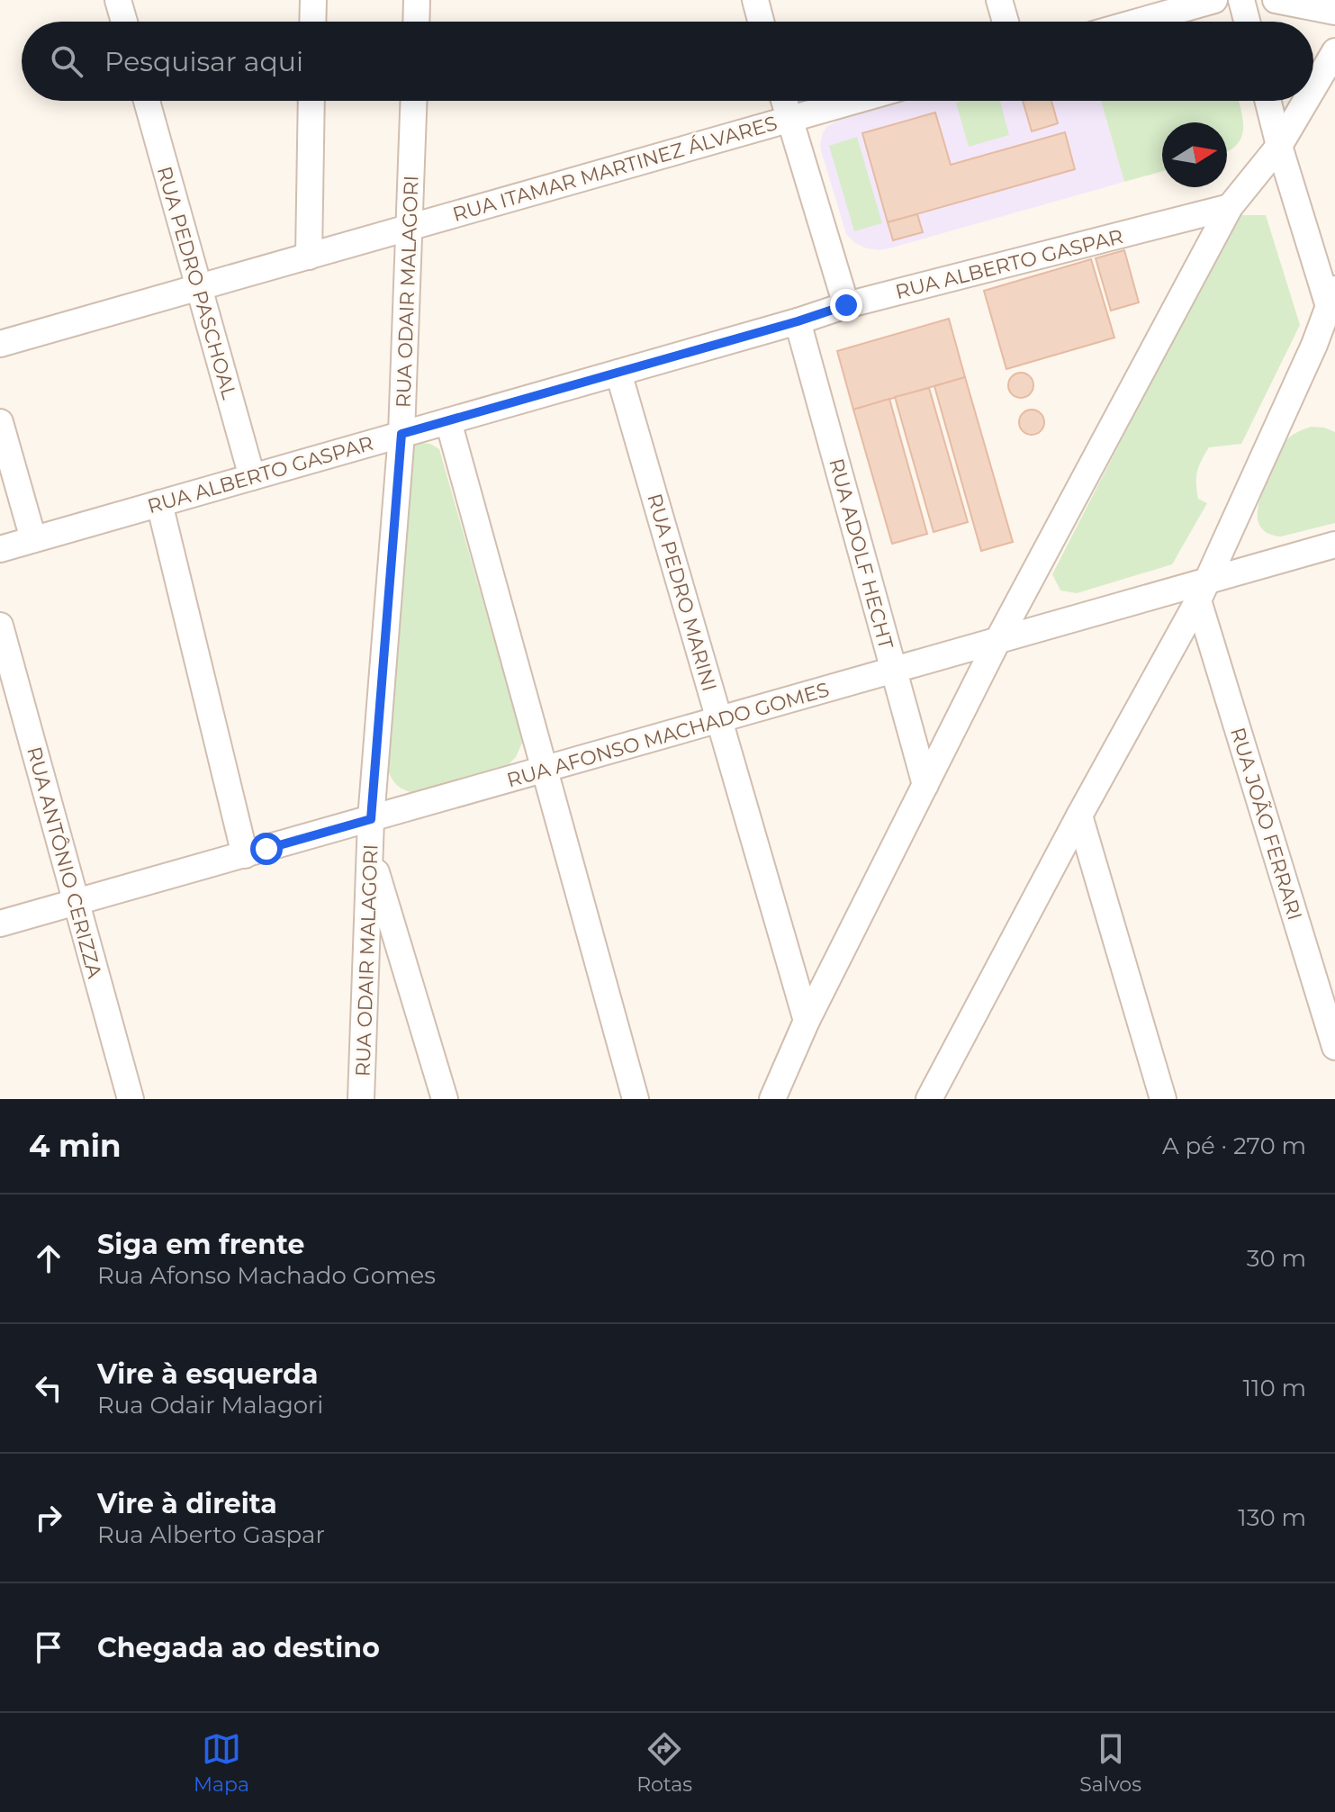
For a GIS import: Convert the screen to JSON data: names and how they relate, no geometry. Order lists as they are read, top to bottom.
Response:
{
  "streets": {
    "street": [
      "RUA ITAMAR MARTINEZ ÁLVARES",
      "RUA ALBERTO GASPAR",
      "RUA PEDRO PASCHOAL",
      "RUA ODAIR MALAGORI",
      "RUA ADOLF HECHT",
      "RUA PEDRO MARINI",
      "RUA AFONSO MACHADO GOMES",
      "RUA JOÃO FERRARI",
      "RUA ANTÔNIO CERIZZA"
    ]
  },
  "crossings": [
    ["RUA ITAMAR MARTINEZ ÁLVARES", "RUA PEDRO PASCHOAL"],
    ["RUA ITAMAR MARTINEZ ÁLVARES", "RUA ODAIR MALAGORI"],
    ["RUA ALBERTO GASPAR", "RUA PEDRO PASCHOAL"],
    ["RUA ALBERTO GASPAR", "RUA ODAIR MALAGORI"],
    ["RUA ALBERTO GASPAR", "RUA ADOLF HECHT"],
    ["RUA ALBERTO GASPAR", "RUA PEDRO MARINI"],
    ["RUA ODAIR MALAGORI", "RUA AFONSO MACHADO GOMES"],
    ["RUA ADOLF HECHT", "RUA AFONSO MACHADO GOMES"],
    ["RUA PEDRO MARINI", "RUA AFONSO MACHADO GOMES"],
    ["RUA AFONSO MACHADO GOMES", "RUA JOÃO FERRARI"],
    ["RUA AFONSO MACHADO GOMES", "RUA ANTÔNIO CERIZZA"]
  ],
  "north": "right",
  "page": {
    "search": "Pesquisar aqui",
    "heading": ["4 min", "A pé · 270 m"],
    "list": [
      ["Siga em frente", "Rua Afonso Machado Gomes", "30 m"],
      ["Vire à esquerda", "Rua Odair Malagori", "110 m"],
      ["Vire à direita", "Rua Alberto Gaspar", "130 m"],
      "Chegada ao destino"
    ],
    "nav": ["Mapa", "Rotas", "Salvos"]
  }
}
